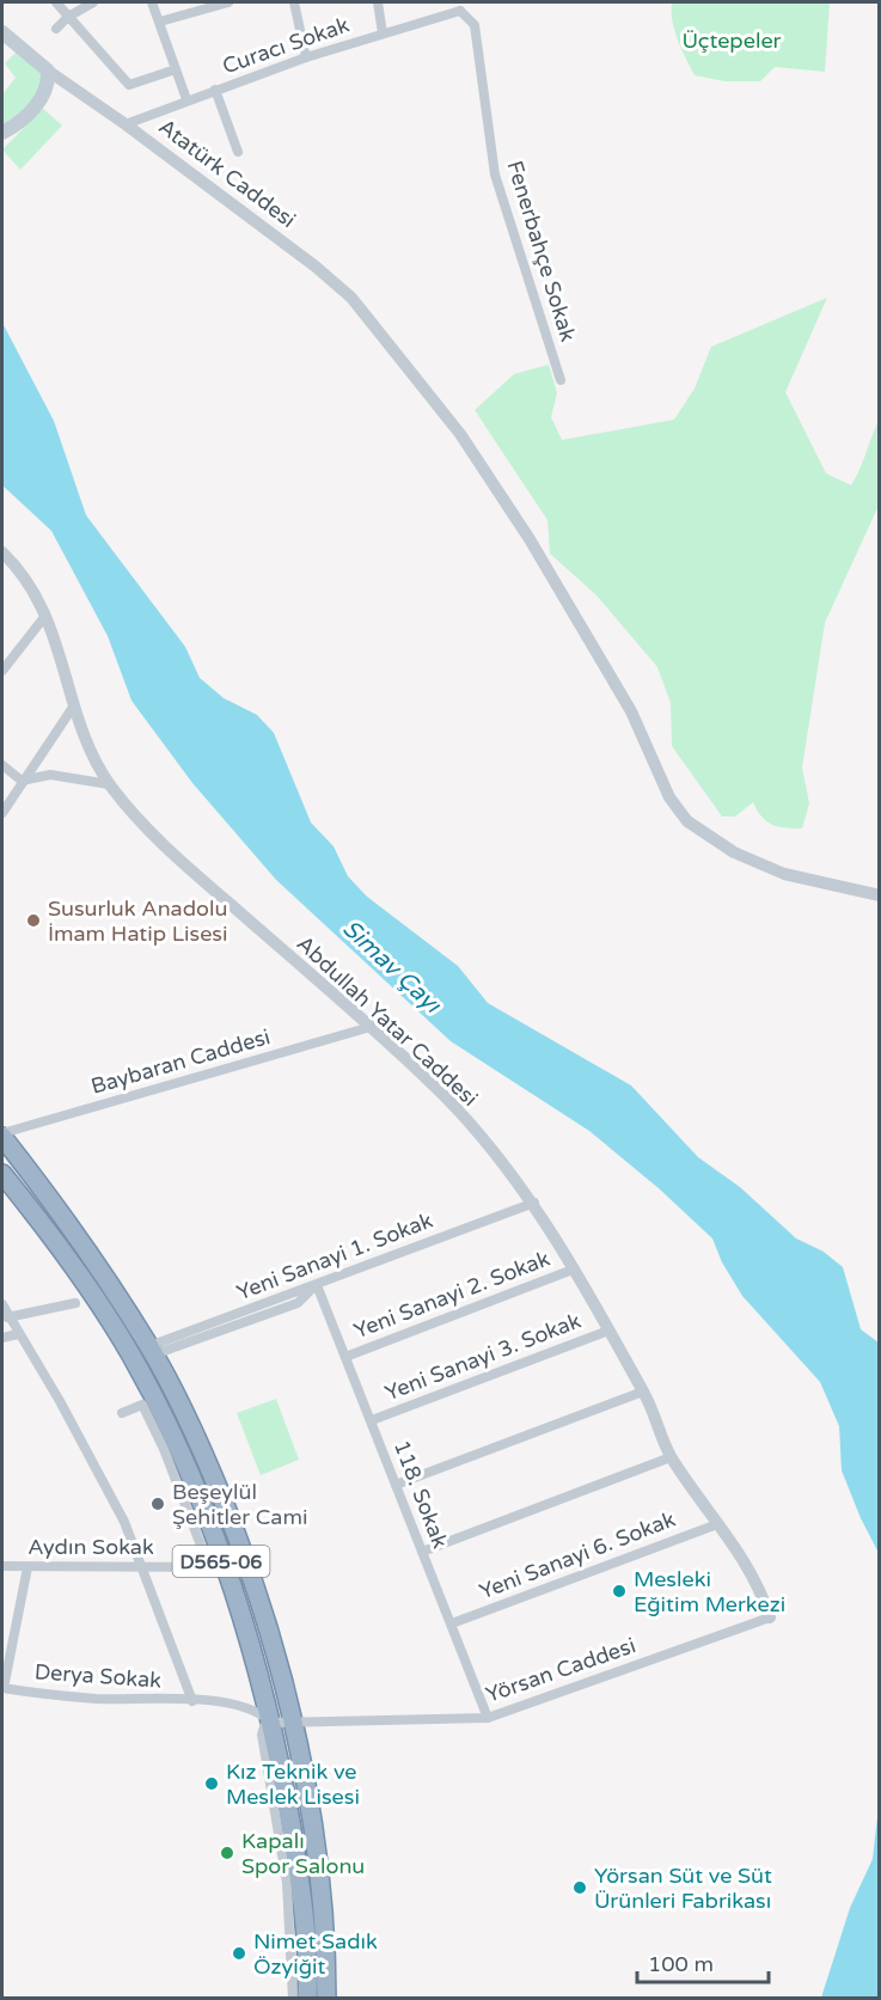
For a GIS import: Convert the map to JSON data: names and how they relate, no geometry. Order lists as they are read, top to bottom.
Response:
{
  "streets": {
    "highway": ["D565-06"],
    "main road": ["Atatürk Caddesi"],
    "street": [
      "Curacı Sokak",
      "Fenerbahçe Sokak",
      "Abdullah Yatar Caddesi",
      "Baybaran Caddesi",
      "Yeni Sanayi 1. Sokak",
      "Yeni Sanayi 2. Sokak",
      "Yeni Sanayi 3. Sokak",
      "118. Sokak",
      "Aydın Sokak",
      "Yeni Sanayi 6. Sokak",
      "Yörsan Caddesi",
      "Derya Sokak"
    ]
  },
  "crossings": [
    ["Curacı Sokak", "Atatürk Caddesi"],
    ["Curacı Sokak", "Fenerbahçe Sokak"],
    ["Abdullah Yatar Caddesi", "Baybaran Caddesi"],
    ["Abdullah Yatar Caddesi", "Yeni Sanayi 1. Sokak"],
    ["Abdullah Yatar Caddesi", "Yeni Sanayi 2. Sokak"],
    ["Abdullah Yatar Caddesi", "Yeni Sanayi 3. Sokak"],
    ["Abdullah Yatar Caddesi", "Yeni Sanayi 6. Sokak"],
    ["Abdullah Yatar Caddesi", "Yörsan Caddesi"],
    ["Baybaran Caddesi", "D565-06"],
    ["Yeni Sanayi 1. Sokak", "118. Sokak"],
    ["Yeni Sanayi 1. Sokak", "D565-06"],
    ["Yeni Sanayi 2. Sokak", "118. Sokak"],
    ["Yeni Sanayi 3. Sokak", "118. Sokak"],
    ["118. Sokak", "Yeni Sanayi 6. Sokak"],
    ["118. Sokak", "Yörsan Caddesi"],
    ["Aydın Sokak", "D565-06"],
    ["D565-06", "Yörsan Caddesi"],
    ["D565-06", "Derya Sokak"],
    ["Yörsan Caddesi", "Derya Sokak"]
  ],
  "water": ["Simav Çayı"],
  "parks": ["Üçtepeler"],
  "places": [
    "Susurluk Anadolu İmam Hatip Lisesi",
    "Beşeylül Şehitler Cami",
    "Mesleki Eğitim Merkezi",
    "Kız Teknik ve Meslek Lisesi",
    "Kapalı Spor Salonu",
    "Yörsan Süt ve Süt Ürünleri Fabrikası",
    "Nimet Sadık Özyiğit"
  ],
  "scale_bar": "100 m"
}
